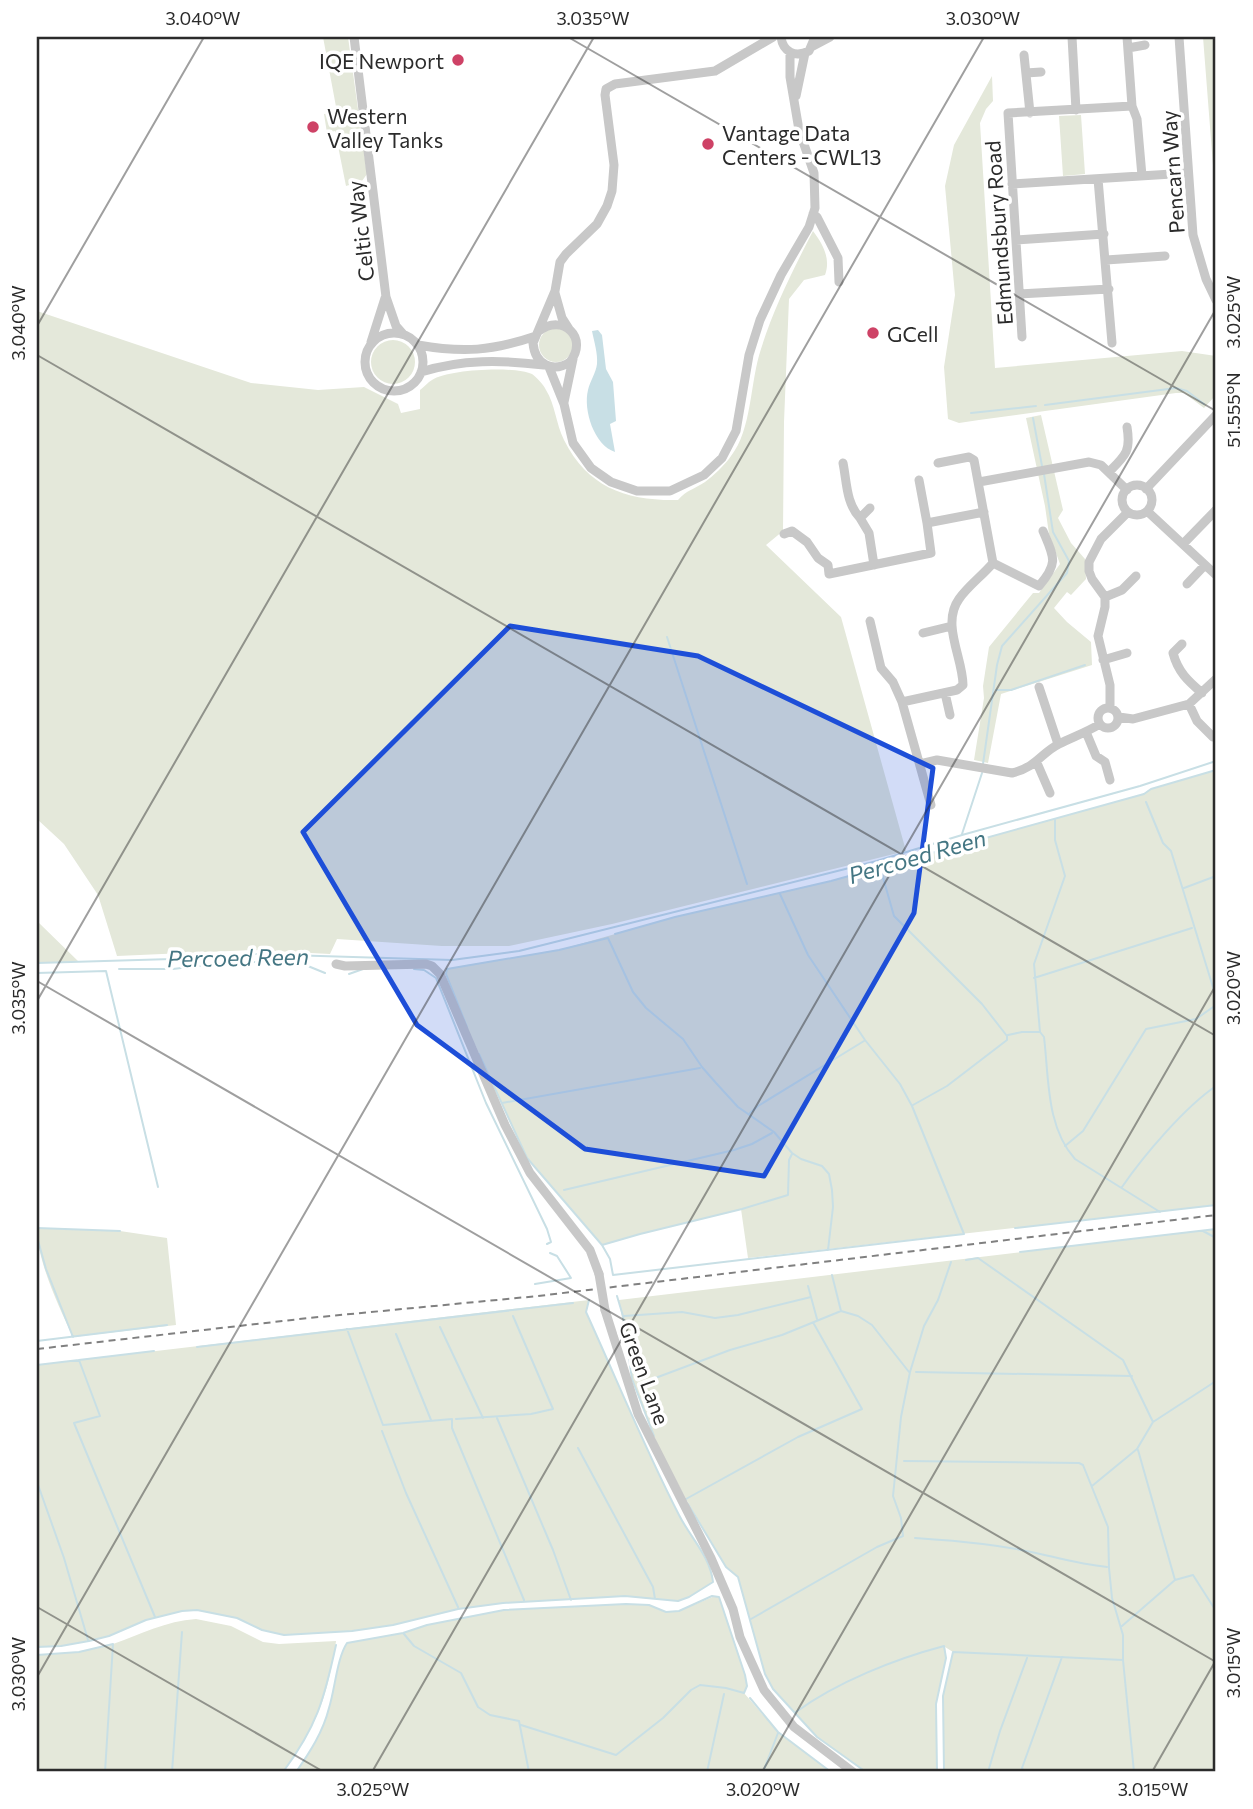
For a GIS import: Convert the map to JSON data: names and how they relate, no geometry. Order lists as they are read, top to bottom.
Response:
{
  "streets": {
    "street": [
      "Pencarn Way",
      "Celtic Way",
      "Edmundsbury Road",
      "Green Lane"
    ]
  },
  "water": ["Percoed Reen"],
  "places": [
    "IQE Newport",
    "Western Valley Tanks",
    "Vantage Data Centers - CWL13",
    "GCell"
  ],
  "coordinates": [
    "3.040°W",
    "3.035°W",
    "3.030°W",
    "3.025°W",
    "51.555°N",
    "3.020°W",
    "3.015°W"
  ]
}
